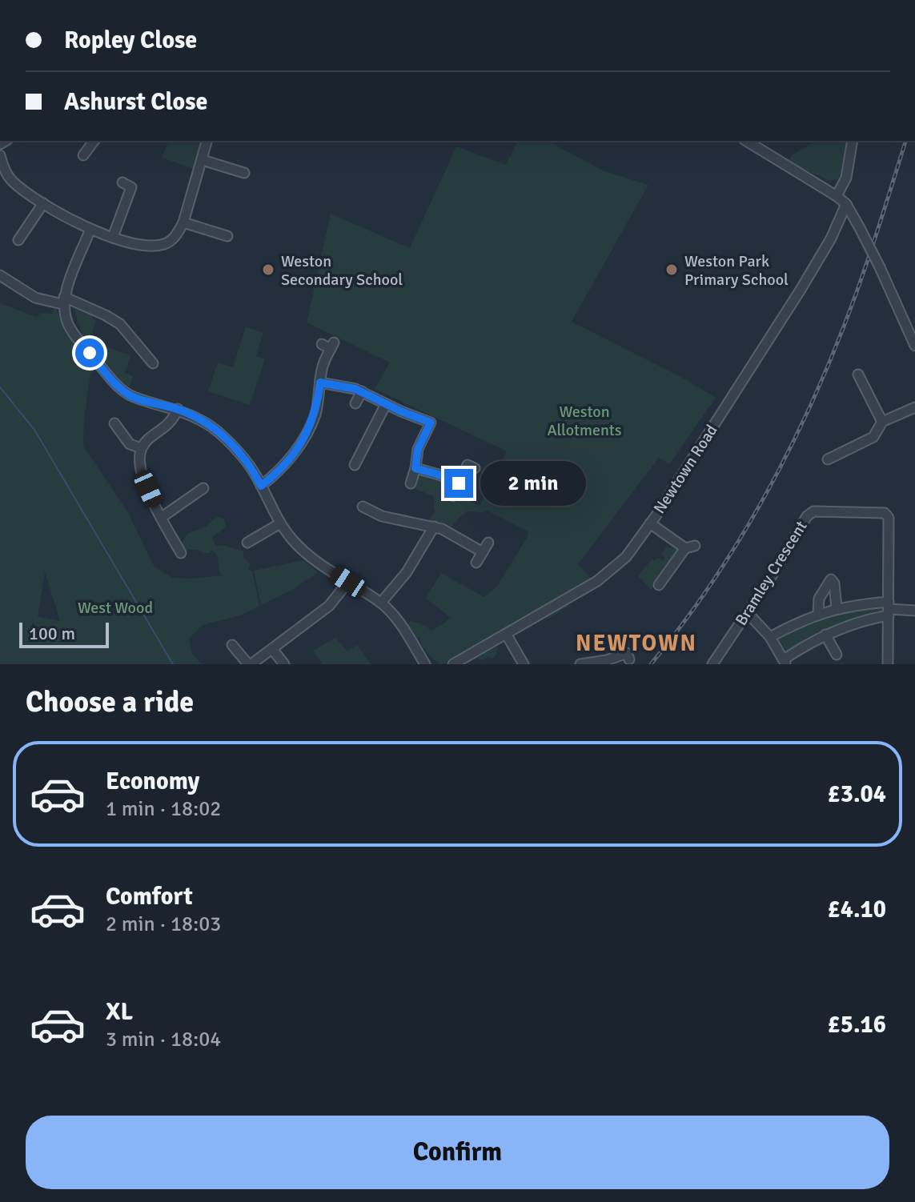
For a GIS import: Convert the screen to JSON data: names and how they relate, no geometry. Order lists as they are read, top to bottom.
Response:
{
  "streets": {
    "street": ["Newtown Road", "Bramley Crescent"]
  },
  "districts": ["NEWTOWN"],
  "parks": ["Weston Allotments", "West Wood"],
  "places": ["Weston Secondary School", "Weston Park Primary School"],
  "scale_bar": "100 m",
  "page": {
    "banner": ["Ropley Close", "Ashurst Close"],
    "bubble": "2 min",
    "scale": "100 m",
    "heading": "Choose a ride",
    "list": [
      {
        "name": "Economy",
        "note": "1 min · 18:02",
        "value": "£3.04"
      },
      {
        "name": "Comfort",
        "note": "2 min · 18:03",
        "value": "£4.10"
      },
      {
        "name": "XL",
        "note": "3 min · 18:04",
        "value": "£5.16"
      }
    ],
    "buttons": "Confirm"
  }
}
